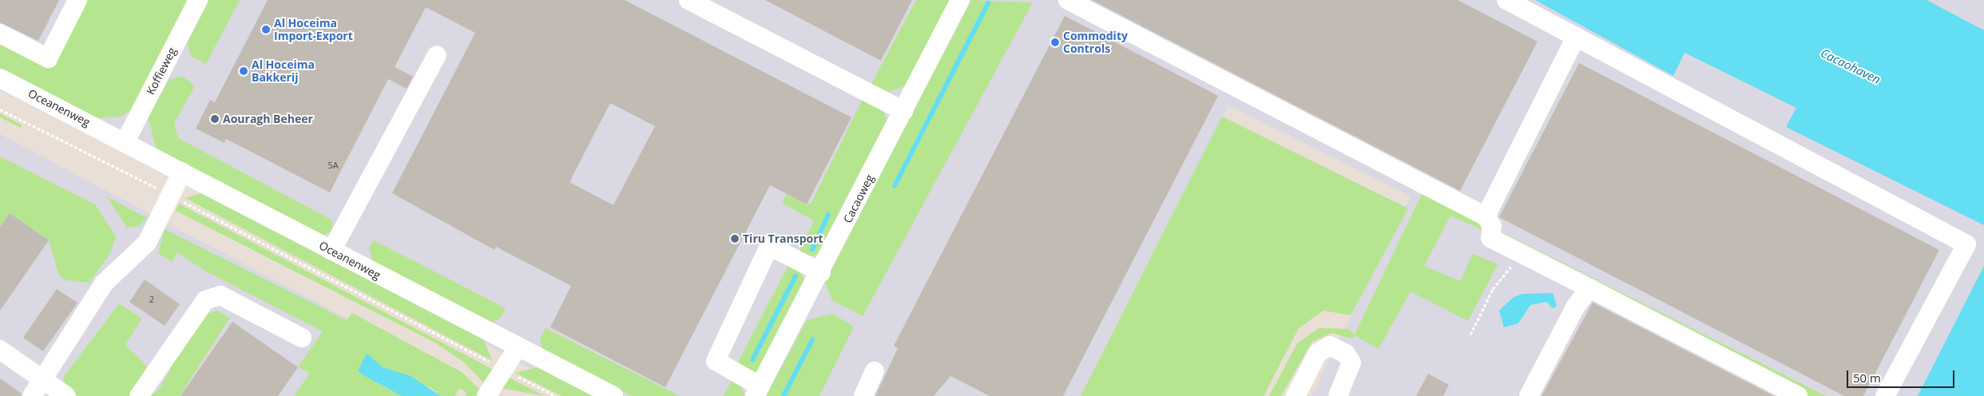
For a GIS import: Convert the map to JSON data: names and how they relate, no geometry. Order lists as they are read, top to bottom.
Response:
{
  "streets": {
    "street": ["Koffieweg", "Oceanenweg", "Cacaoweg"]
  },
  "crossings": [
    ["Koffieweg", "Oceanenweg"]
  ],
  "water": ["Cacaohaven"],
  "places": [
    "Al Hoceima Import-Export",
    "Commodity Controls",
    "Al Hoceima Bakkerij",
    "Aouragh Beheer",
    "Tiru Transport"
  ],
  "house_numbers": ["5A", "2"],
  "scale_bar": "50 m"
}
